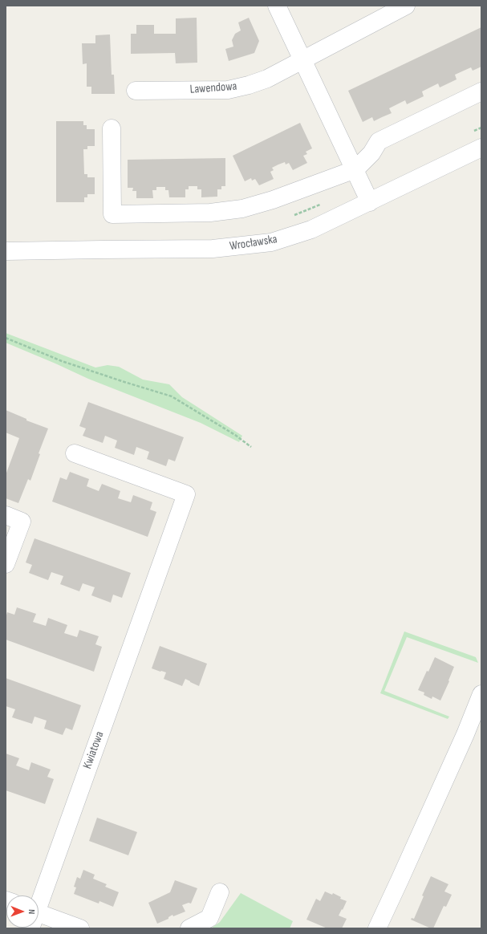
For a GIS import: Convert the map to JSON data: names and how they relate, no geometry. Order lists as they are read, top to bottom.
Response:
{
  "streets": {
    "street": ["Lawendowa", "Wrocławska", "Kwiatowa"]
  },
  "north": "right"
}
